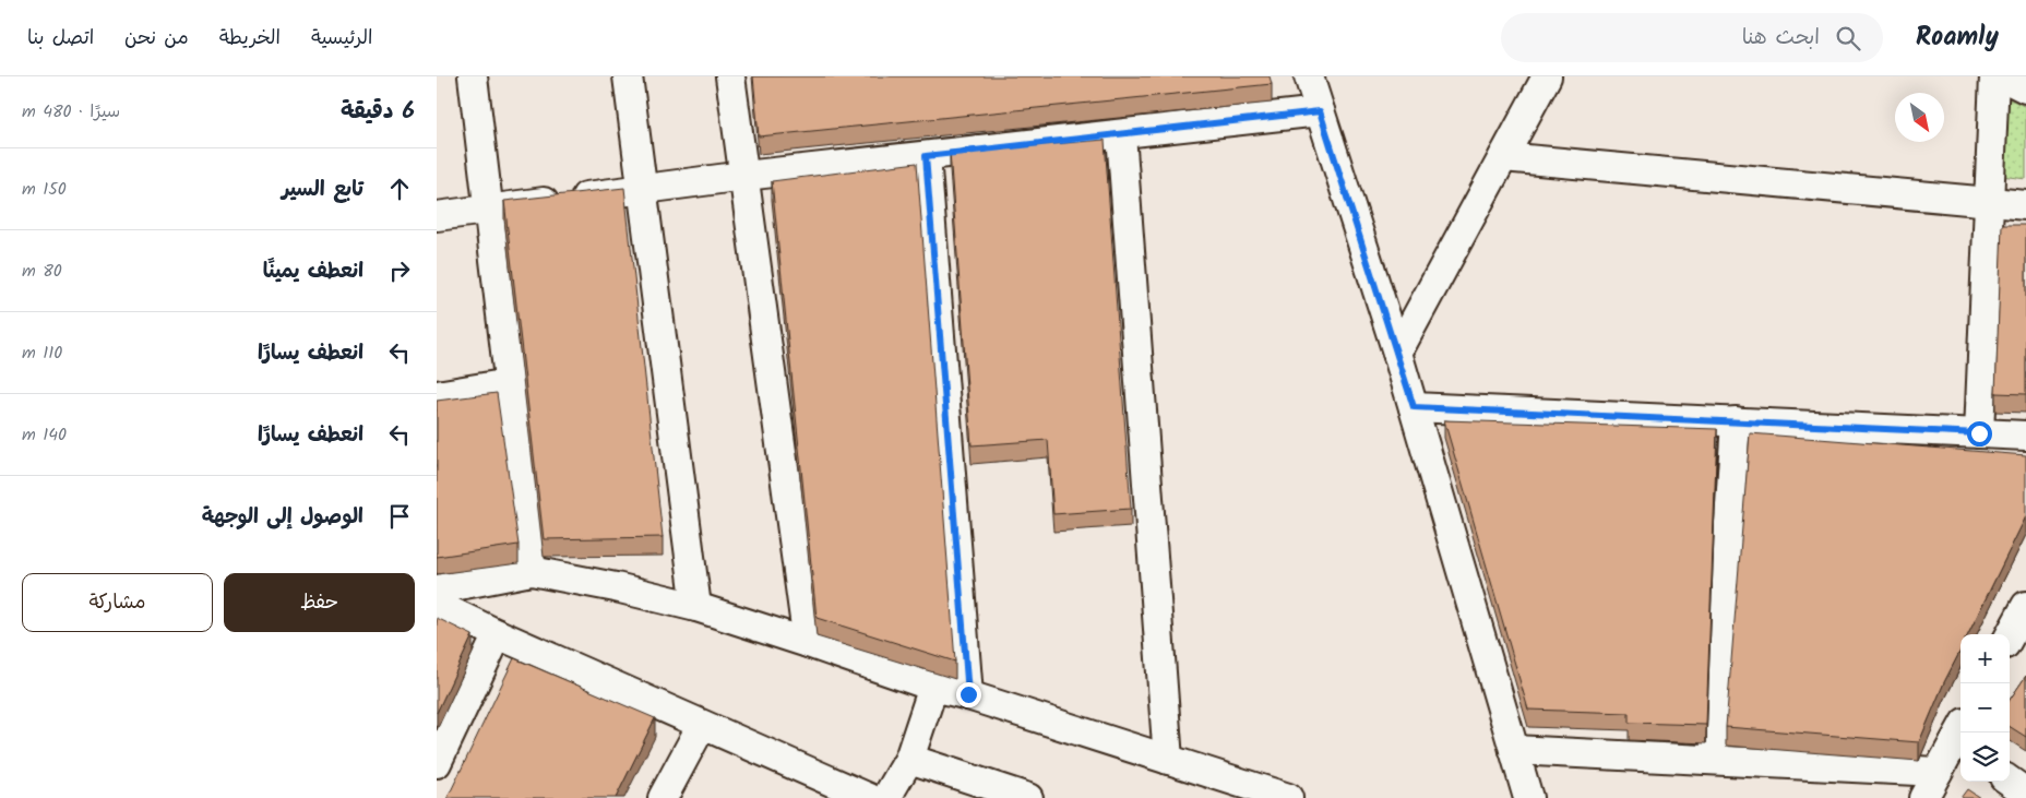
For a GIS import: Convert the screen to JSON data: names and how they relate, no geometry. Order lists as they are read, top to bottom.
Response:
{
  "north": "bottom right",
  "page": {
    "header": "Roamly",
    "search": "ابحث هنا",
    "nav": [
      "الرئيسية",
      "الخريطة",
      "من نحن",
      "اتصل بنا"
    ],
    "heading": ["6 دقيقة", "سيرًا · 480 m"],
    "list": [
      ["تابع السير", "150 m"],
      ["انعطف يمينًا", "80 m"],
      ["انعطف يسارًا", "110 m"],
      ["انعطف يسارًا", "140 m"],
      "الوصول إلى الوجهة"
    ],
    "buttons": ["حفظ", "مشاركة"],
    "map_buttons": ["+", "−"]
  }
}
